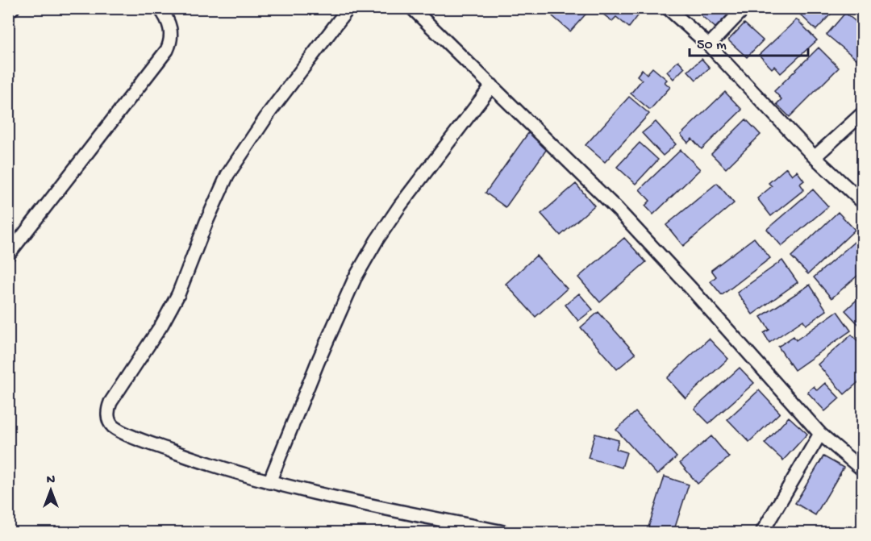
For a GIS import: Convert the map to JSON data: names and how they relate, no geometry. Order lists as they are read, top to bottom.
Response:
{
  "scale_bar": "50 m",
  "north": "top"
}
